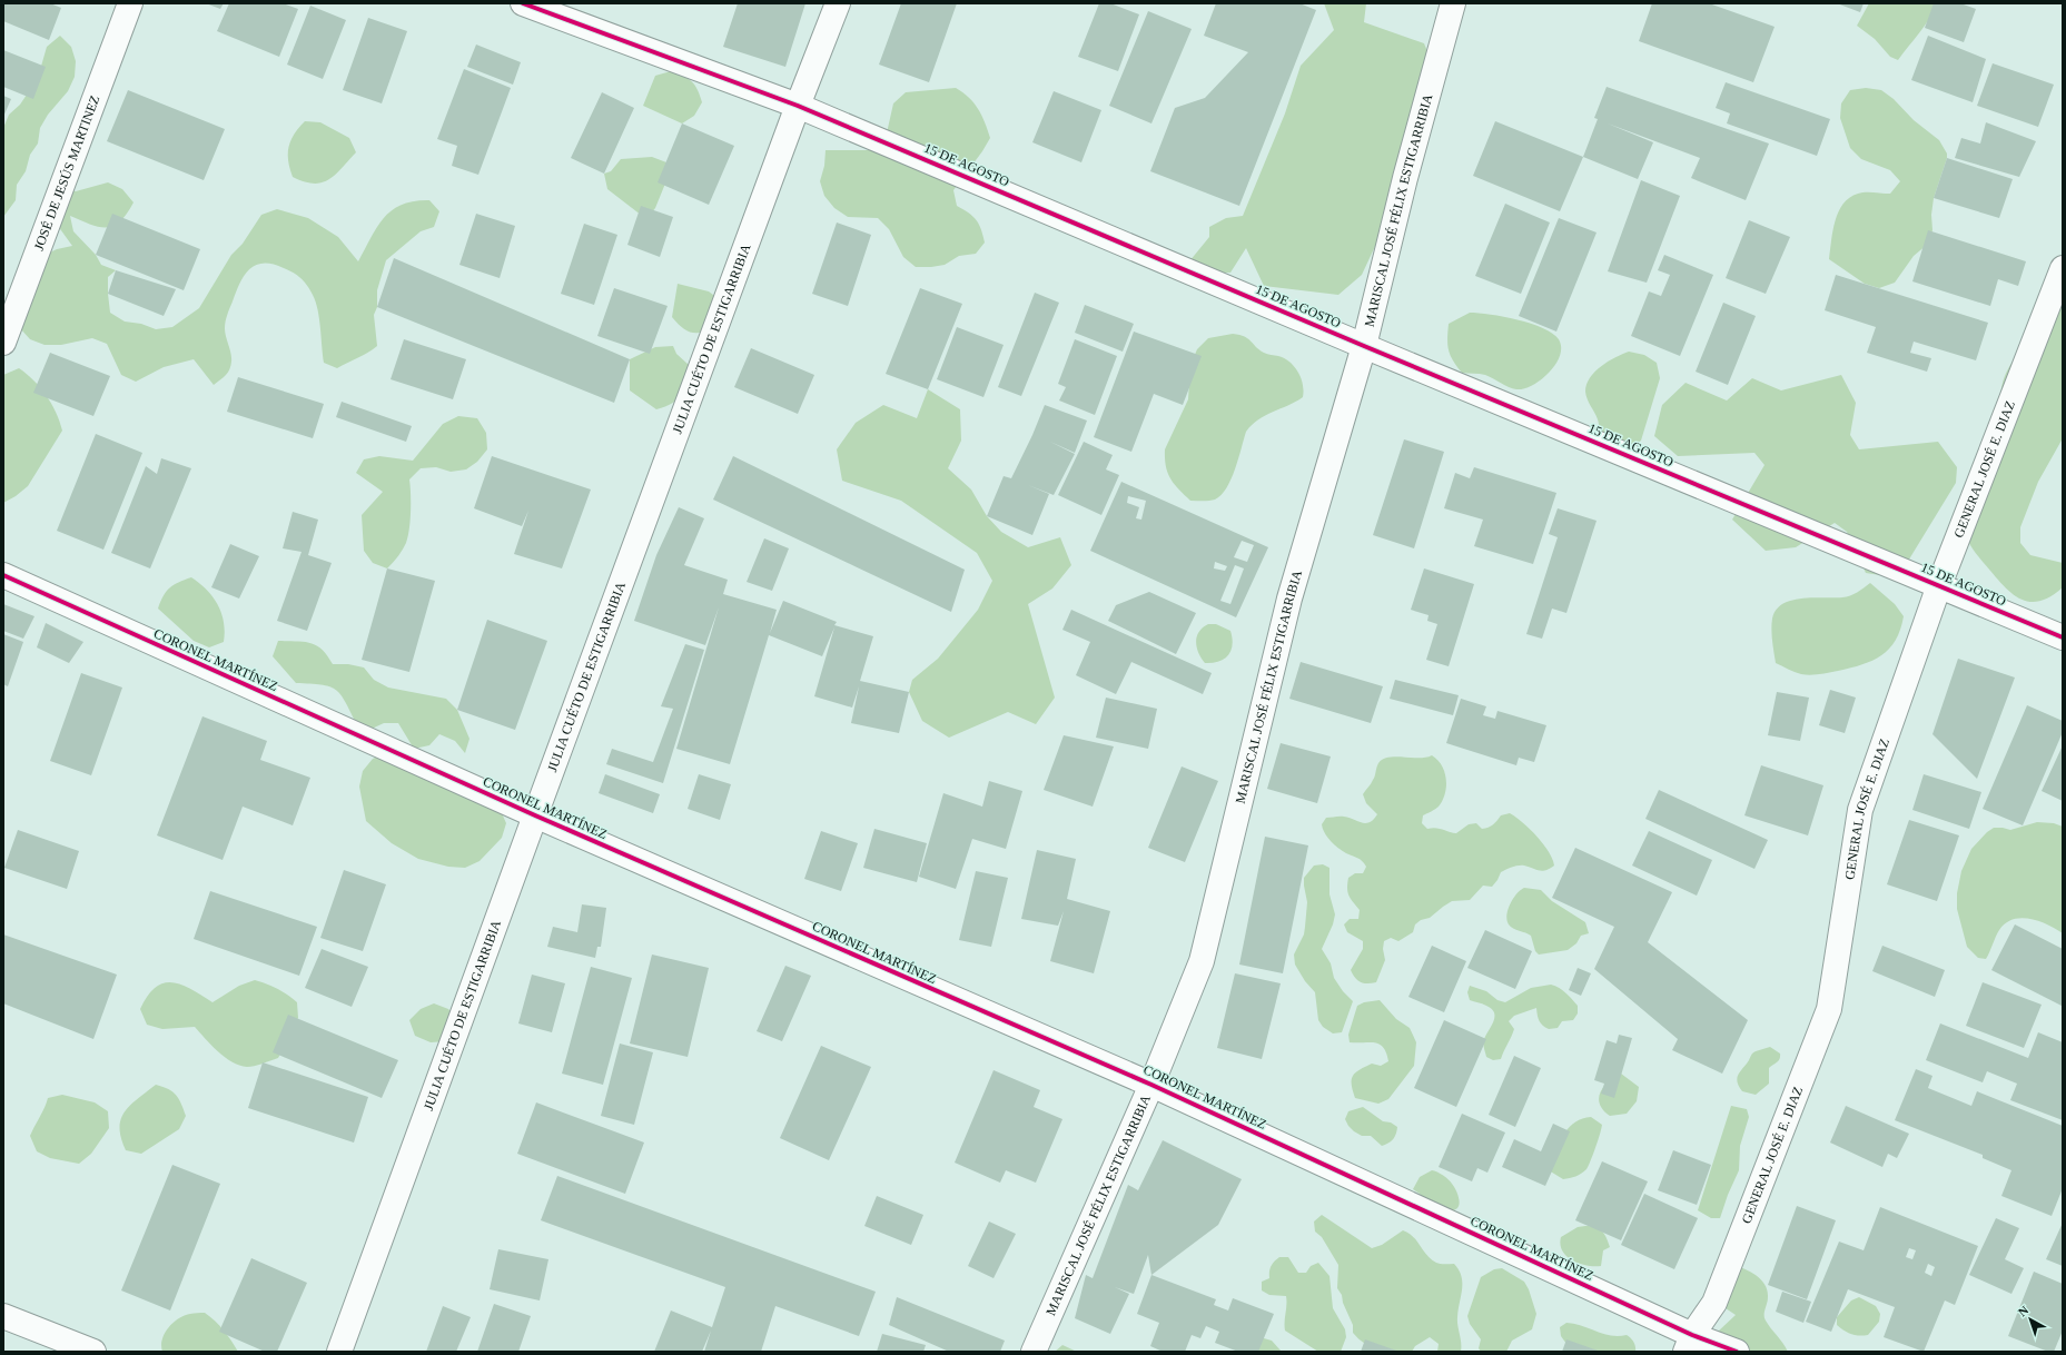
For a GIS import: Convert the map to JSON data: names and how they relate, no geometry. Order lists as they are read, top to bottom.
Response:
{
  "streets": {
    "street": [
      "15 DE AGOSTO",
      "JOSÉ DE JESÚS MARTINEZ",
      "MARISCAL JOSÉ FÉLIX ESTIGARRIBIA",
      "JULIA CUÉTO DE ESTIGARRIBIA",
      "GENERAL JOSÉ E. DIAZ",
      "CORONEL MARTÍNEZ"
    ]
  },
  "crossings": [
    ["15 DE AGOSTO", "MARISCAL JOSÉ FÉLIX ESTIGARRIBIA"],
    ["15 DE AGOSTO", "JULIA CUÉTO DE ESTIGARRIBIA"],
    ["15 DE AGOSTO", "GENERAL JOSÉ E. DIAZ"],
    ["MARISCAL JOSÉ FÉLIX ESTIGARRIBIA", "CORONEL MARTÍNEZ"],
    ["JULIA CUÉTO DE ESTIGARRIBIA", "CORONEL MARTÍNEZ"],
    ["GENERAL JOSÉ E. DIAZ", "CORONEL MARTÍNEZ"]
  ],
  "north": "top left"
}
